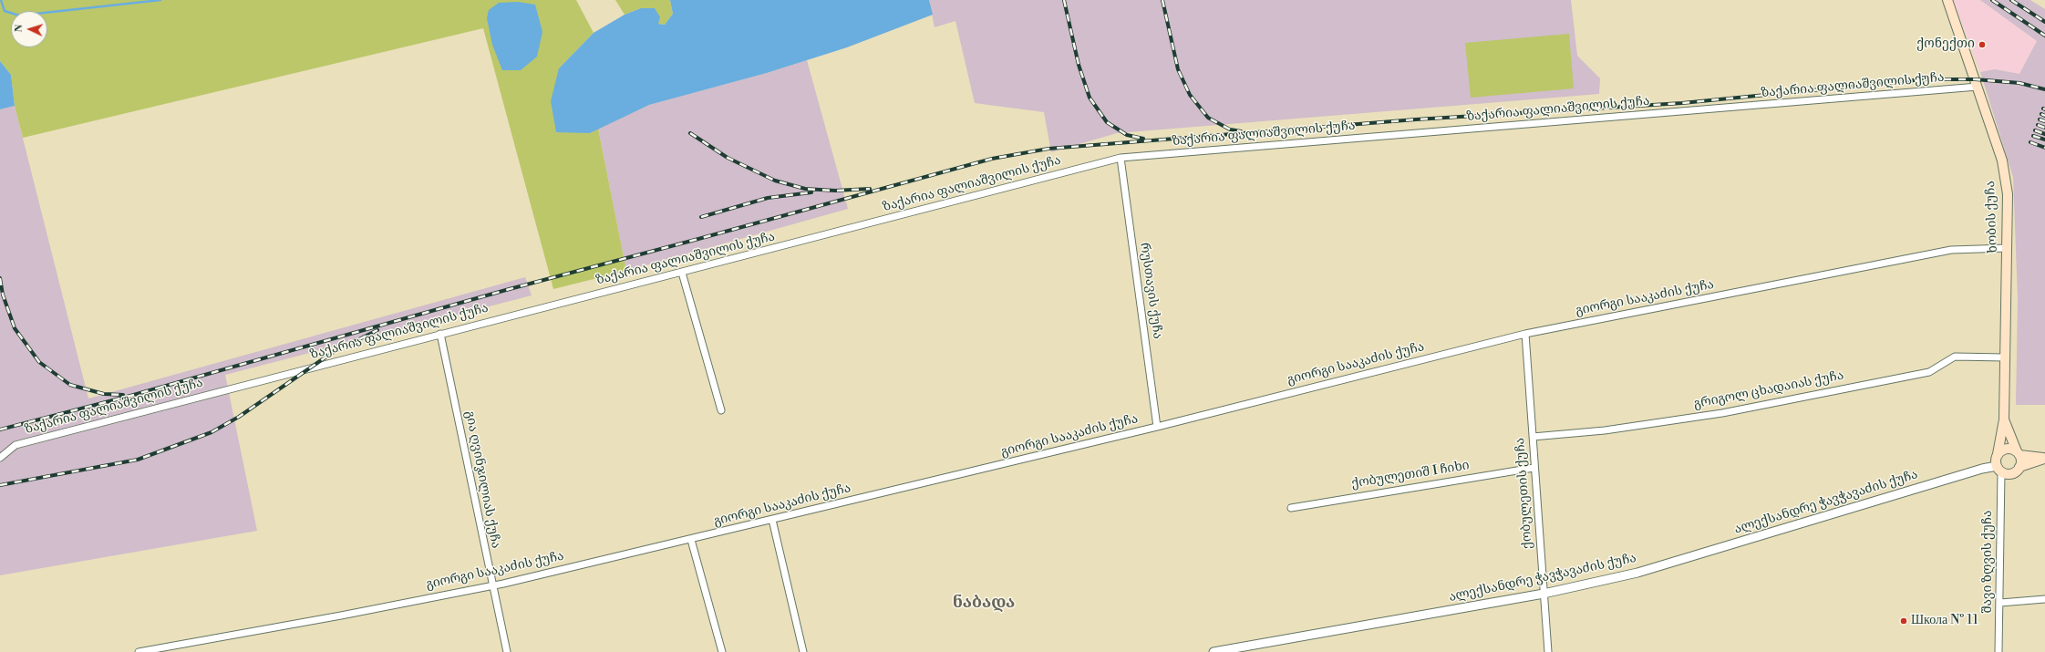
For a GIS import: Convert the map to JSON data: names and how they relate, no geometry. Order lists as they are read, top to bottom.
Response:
{
  "streets": {
    "main road": ["ხობის ქუჩა"],
    "street": [
      "ზაქარია ფალიაშვილის ქუჩა",
      "რუსთავის ქუჩა",
      "გიორგი სააკაძის ქუჩა",
      "გრიგოლ ცხადაიას ქუჩა",
      "ქობულეთიშ I ჩიხი",
      "გია ღვინჯილიას ქუჩა",
      "ქობულეთის ქუჩა",
      "ალექსანდრე ჭავჭავაძის ქუჩა",
      "შავი ზღვის ქუჩა"
    ]
  },
  "crossings": [
    ["ზაქარია ფალიაშვილის ქუჩა", "ხობის ქუჩა"],
    ["ზაქარია ფალიაშვილის ქუჩა", "რუსთავის ქუჩა"],
    ["ზაქარია ფალიაშვილის ქუჩა", "გია ღვინჯილიას ქუჩა"],
    ["ხობის ქუჩა", "გიორგი სააკაძის ქუჩა"],
    ["ხობის ქუჩა", "გრიგოლ ცხადაიას ქუჩა"],
    ["ხობის ქუჩა", "ალექსანდრე ჭავჭავაძის ქუჩა"],
    ["ხობის ქუჩა", "შავი ზღვის ქუჩა"],
    ["რუსთავის ქუჩა", "გიორგი სააკაძის ქუჩა"],
    ["გიორგი სააკაძის ქუჩა", "გია ღვინჯილიას ქუჩა"],
    ["გიორგი სააკაძის ქუჩა", "ქობულეთის ქუჩა"],
    ["გრიგოლ ცხადაიას ქუჩა", "ქობულეთის ქუჩა"],
    ["ქობულეთიშ I ჩიხი", "ქობულეთის ქუჩა"],
    ["ქობულეთის ქუჩა", "ალექსანდრე ჭავჭავაძის ქუჩა"],
    ["ალექსანდრე ჭავჭავაძის ქუჩა", "შავი ზღვის ქუჩა"]
  ],
  "districts": ["ნაბადა"],
  "places": ["ქონექთი", "Школа № 11"],
  "north": "left"
}
